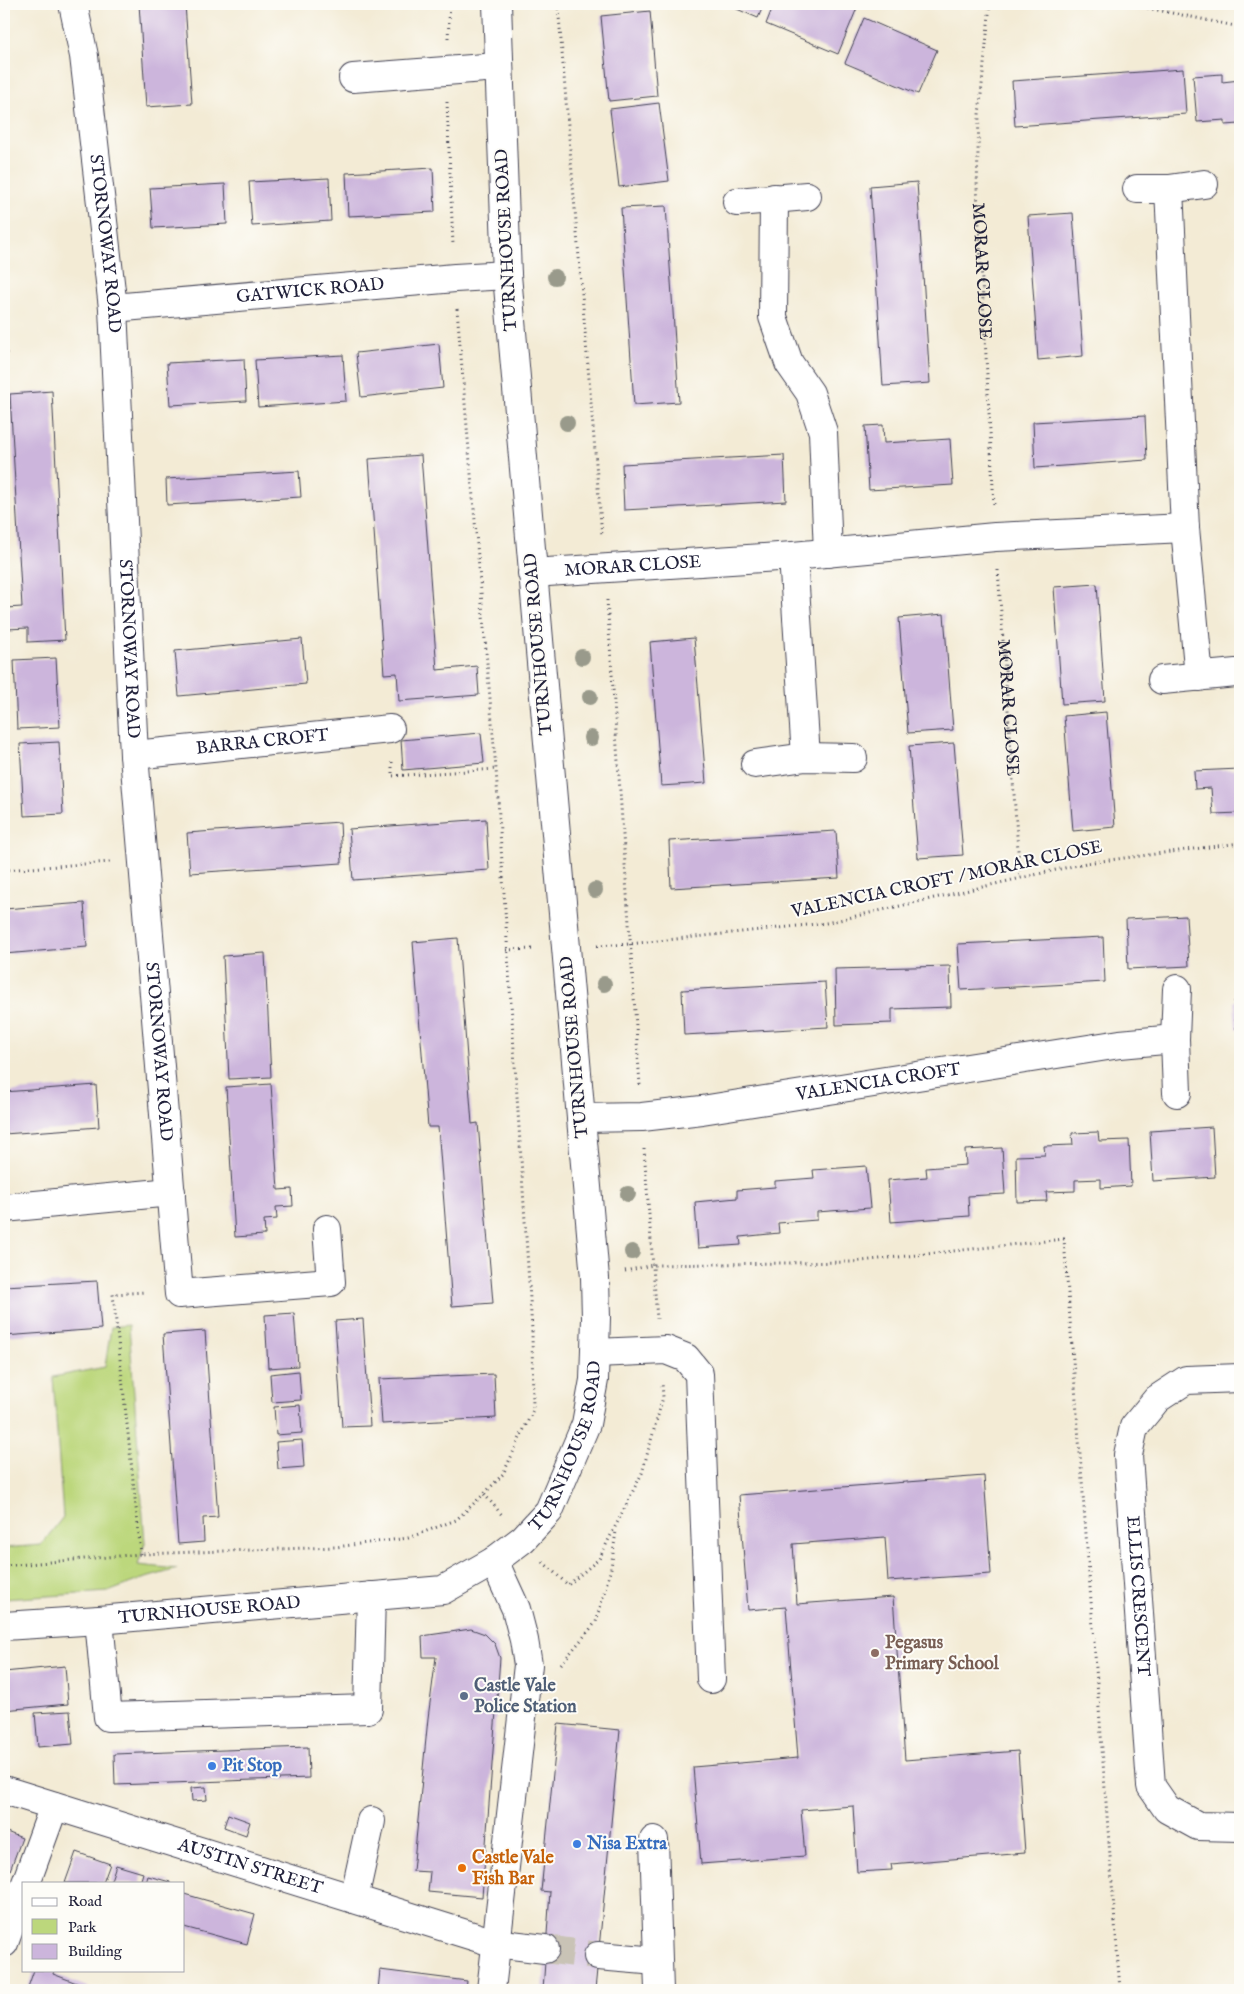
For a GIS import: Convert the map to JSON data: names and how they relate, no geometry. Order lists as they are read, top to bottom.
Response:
{
  "streets": {
    "street": [
      "TURNHOUSE ROAD",
      "STORNOWAY ROAD",
      "MORAR CLOSE",
      "GATWICK ROAD",
      "BARRA CROFT",
      "VALENCIA CROFT",
      "ELLIS CRESCENT",
      "AUSTIN STREET"
    ],
    "path": ["VALENCIA CROFT / MORAR CLOSE"]
  },
  "crossings": [
    ["TURNHOUSE ROAD", "MORAR CLOSE"],
    ["TURNHOUSE ROAD", "GATWICK ROAD"],
    ["TURNHOUSE ROAD", "VALENCIA CROFT"],
    ["STORNOWAY ROAD", "GATWICK ROAD"],
    ["STORNOWAY ROAD", "BARRA CROFT"],
    ["MORAR CLOSE", "VALENCIA CROFT / MORAR CLOSE"]
  ],
  "places": [
    "Pegasus Primary School",
    "Castle Vale Police Station",
    "Pit Stop",
    "Nisa Extra",
    "Castle Vale Fish Bar"
  ],
  "legend": ["Road", "Park", "Building"]
}
